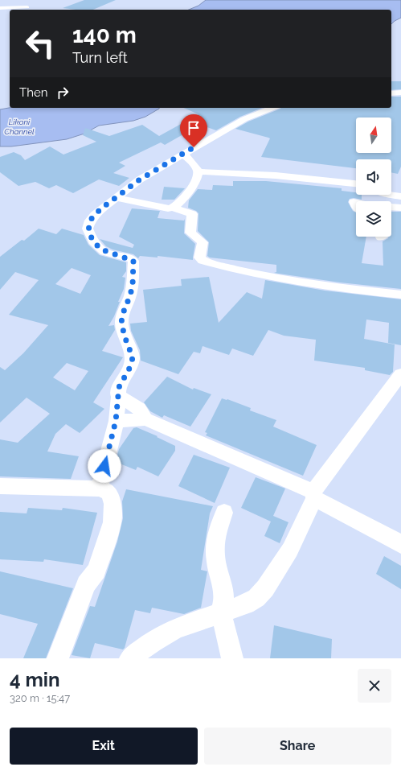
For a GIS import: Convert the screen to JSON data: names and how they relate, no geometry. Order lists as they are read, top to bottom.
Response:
{
  "water": ["Likoni Channel"],
  "north": "top",
  "page": {
    "turn": ["140 m", "Turn left"],
    "then": "Then",
    "heading": ["4 min", "320 m · 15:47"],
    "buttons": ["Exit", "Share"]
  }
}
